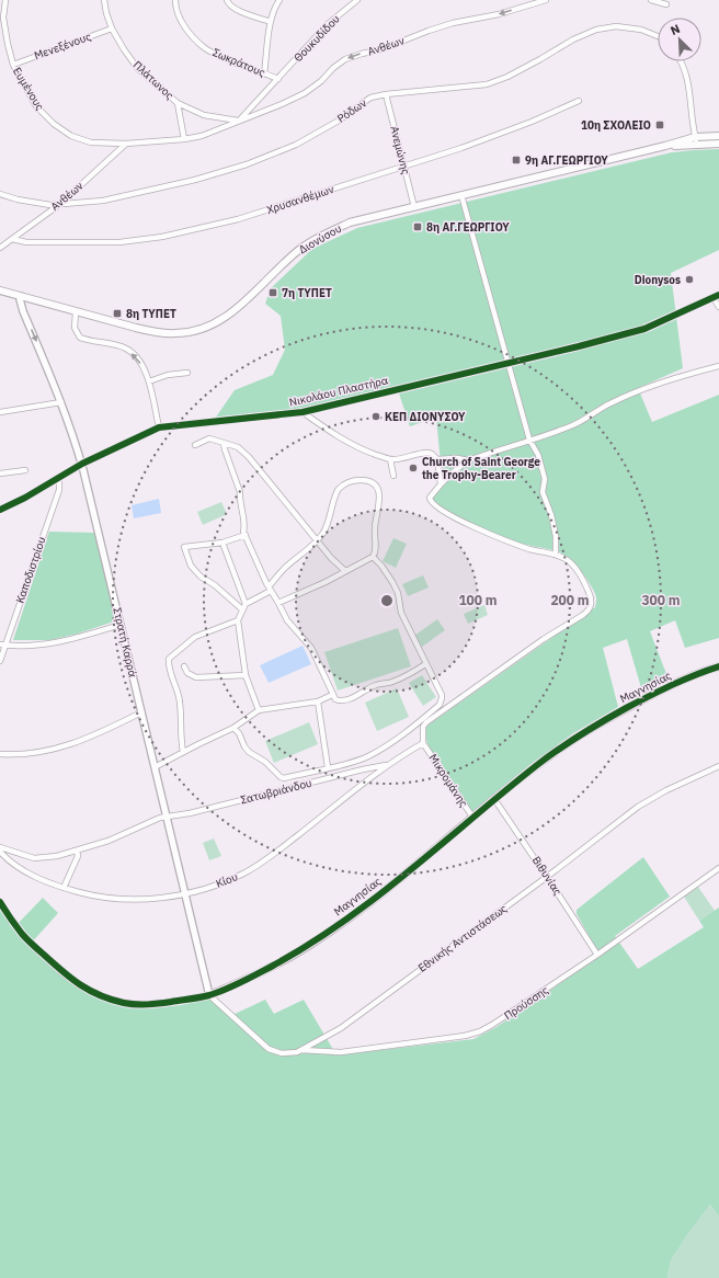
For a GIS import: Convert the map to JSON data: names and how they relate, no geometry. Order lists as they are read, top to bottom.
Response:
{
  "streets": {
    "main road": ["Διονύσου"],
    "street": [
      "Θουκυδίδου",
      "Μενεξένους",
      "Ανθέων",
      "Σωκράτους",
      "Πλάτωνος",
      "Ευμένους",
      "Ρόδων",
      "Ανεμώνης",
      "Χρυσανθέμων",
      "Νικολάου Πλαστήρα",
      "Καποδιστρίου",
      "Στρατή Καρρά",
      "Μαγνησίας",
      "Μικρομάνης",
      "Σατωβριάνδου",
      "Βιθυνίας",
      "Κίου",
      "Εθνικής Αντιστάσεως",
      "Προύσσης"
    ]
  },
  "crossings": [
    ["Θουκυδίδου", "Ανθέων"],
    ["Θουκυδίδου", "Σωκράτους"],
    ["Μενεξένους", "Πλάτωνος"],
    ["Μενεξένους", "Ευμένους"],
    ["Ανθέων", "Σωκράτους"],
    ["Ανθέων", "Πλάτωνος"],
    ["Ανθέων", "Ευμένους"],
    ["Ανθέων", "Ρόδων"],
    ["Ανθέων", "Χρυσανθέμων"],
    ["Ρόδων", "Ανεμώνης"],
    ["Ανεμώνης", "Χρυσανθέμων"],
    ["Ανεμώνης", "Διονύσου"],
    ["Διονύσου", "Στρατή Καρρά"],
    ["Νικολάου Πλαστήρα", "Καποδιστρίου"],
    ["Νικολάου Πλαστήρα", "Στρατή Καρρά"],
    ["Στρατή Καρρά", "Μαγνησίας"],
    ["Στρατή Καρρά", "Σατωβριάνδου"],
    ["Στρατή Καρρά", "Κίου"],
    ["Στρατή Καρρά", "Εθνικής Αντιστάσεως"],
    ["Μαγνησίας", "Μικρομάνης"],
    ["Μαγνησίας", "Βιθυνίας"],
    ["Μαγνησίας", "Εθνικής Αντιστάσεως"],
    ["Μικρομάνης", "Κίου"],
    ["Σατωβριάνδου", "Κίου"],
    ["Βιθυνίας", "Εθνικής Αντιστάσεως"],
    ["Βιθυνίας", "Προύσσης"],
    ["Εθνικής Αντιστάσεως", "Προύσσης"]
  ],
  "one_way": ["Ανθέων"],
  "places": {
    "transit": [
      "10η ΣΧΟΛΕΙΟ",
      "9η ΑΓ.ΓΕΩΡΓΙΟΥ",
      "8η ΑΓ.ΓΕΩΡΓΙΟΥ",
      "7η ΤΥΠΕΤ",
      "8η ΤΥΠΕΤ"
    ],
    "other": ["Dionysos", "ΚΕΠ ΔΙΟΝΥΣΟΥ", "Church of Saint George the Trophy-Bearer"]
  },
  "north": "top left",
  "rings": ["100 m", "200 m", "300 m"]
}
